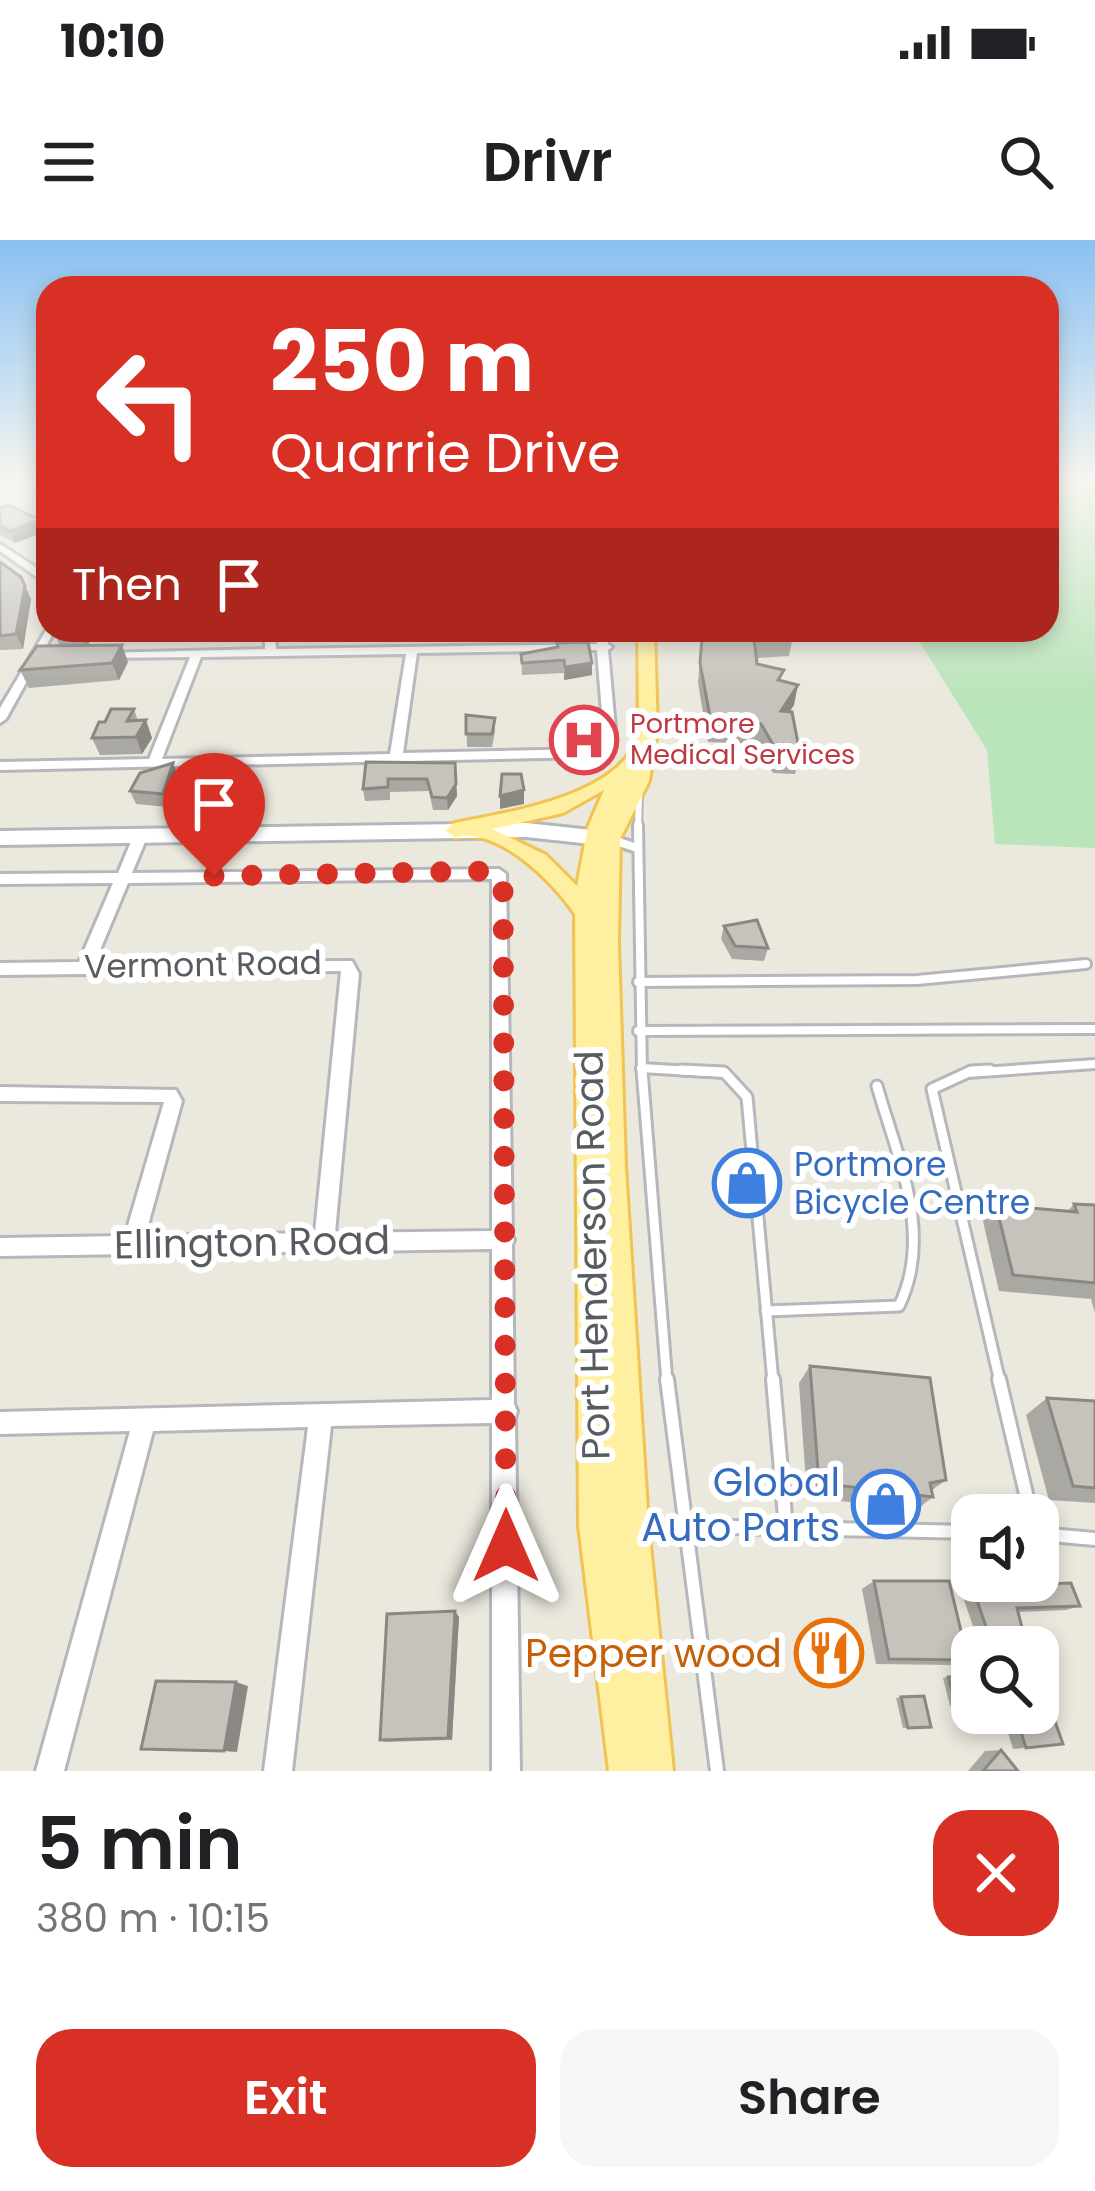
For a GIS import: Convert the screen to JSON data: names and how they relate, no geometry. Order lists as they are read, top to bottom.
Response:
{
  "streets": {
    "main road": ["Port Henderson Road"],
    "street": ["Vermont Road", "Ellington Road"]
  },
  "crossings": [
    ["Vermont Road", "Ellington Road"]
  ],
  "places": {
    "hospital": ["Portmore Medical Services"],
    "shop": ["Portmore Bicycle Centre", "Global Auto Parts"],
    "restaurant": ["Pepper wood"]
  },
  "page": {
    "status": "10:10",
    "header": "Drivr",
    "turn": ["250 m", "Quarrie Drive"],
    "then": "Then",
    "heading": ["5 min", "380 m · 10:15"],
    "buttons": ["Exit", "Share"]
  }
}
